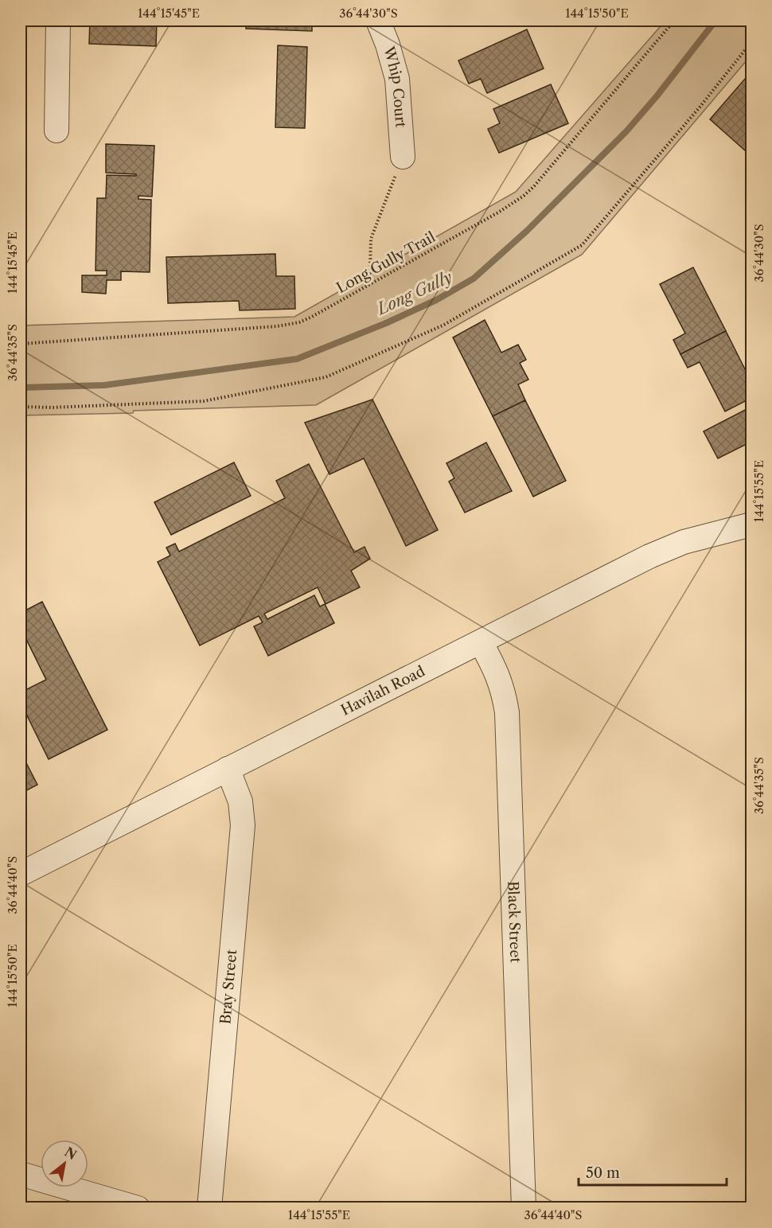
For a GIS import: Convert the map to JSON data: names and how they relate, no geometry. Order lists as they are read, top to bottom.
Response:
{
  "streets": {
    "street": [
      "Whip Court",
      "Havilah Road",
      "Black Street",
      "Bray Street"
    ],
    "path": ["Long Gully Trail"]
  },
  "crossings": [
    ["Havilah Road", "Black Street"],
    ["Havilah Road", "Bray Street"]
  ],
  "water": ["Long Gully"],
  "scale_bar": "50 m",
  "north": "top right",
  "coordinates": [
    "144°15'45\"E",
    "36°44'30\"S",
    "144°15'50\"E",
    "36°44'35\"S",
    "144°15'55\"E",
    "36°44'40\"S"
  ]
}
